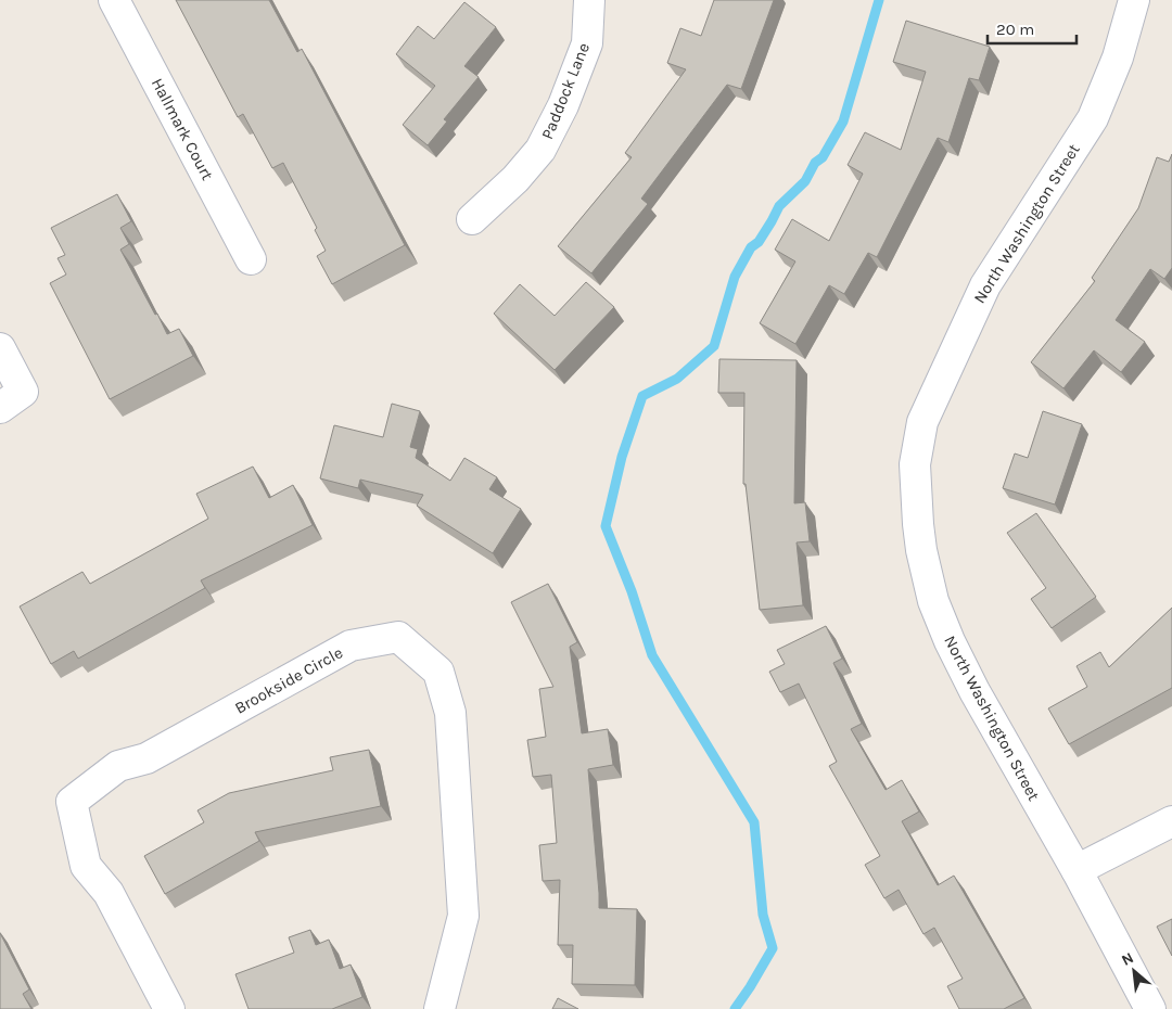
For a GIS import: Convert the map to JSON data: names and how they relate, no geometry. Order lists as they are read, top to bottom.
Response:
{
  "streets": {
    "street": [
      "Paddock Lane",
      "Hallmark Court",
      "North Washington Street",
      "Brookside Circle"
    ]
  },
  "scale_bar": "20 m",
  "north": "top left"
}
